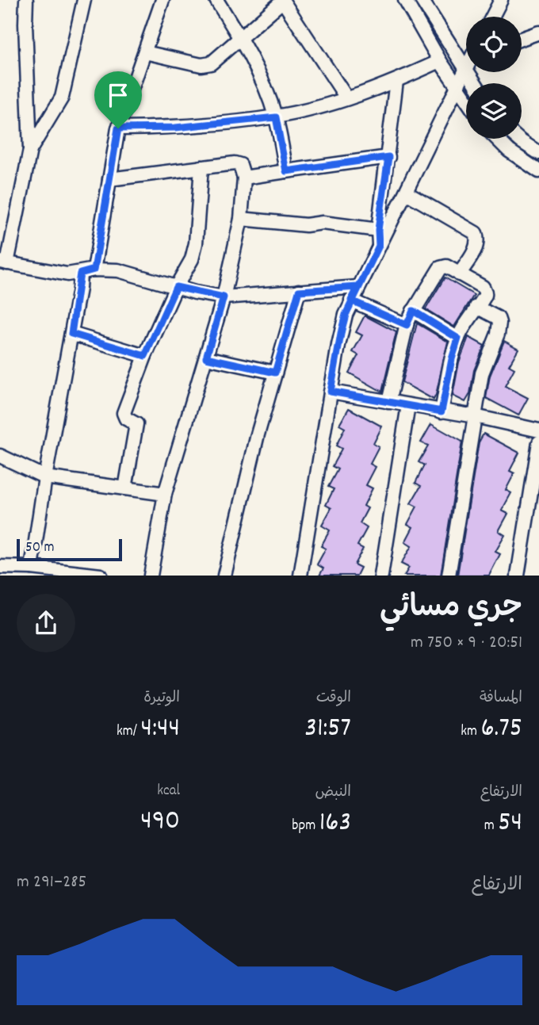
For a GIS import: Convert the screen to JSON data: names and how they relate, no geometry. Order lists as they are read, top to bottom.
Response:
{
  "scale_bar": "50 m",
  "page": {
    "scale": "50 m",
    "heading": ["جري مسائي", "20:51 · 9 × 750 m"],
    "stats": [
      ["المسافة", "6.75 km"],
      ["الوقت", "31:57"],
      ["الوتيرة", "4:44 /km"],
      ["الارتفاع", "54 m"],
      ["النبض", "163 bpm"],
      ["kcal", "490"]
    ],
    "chart": ["الارتفاع", "285–291 m"]
  }
}
